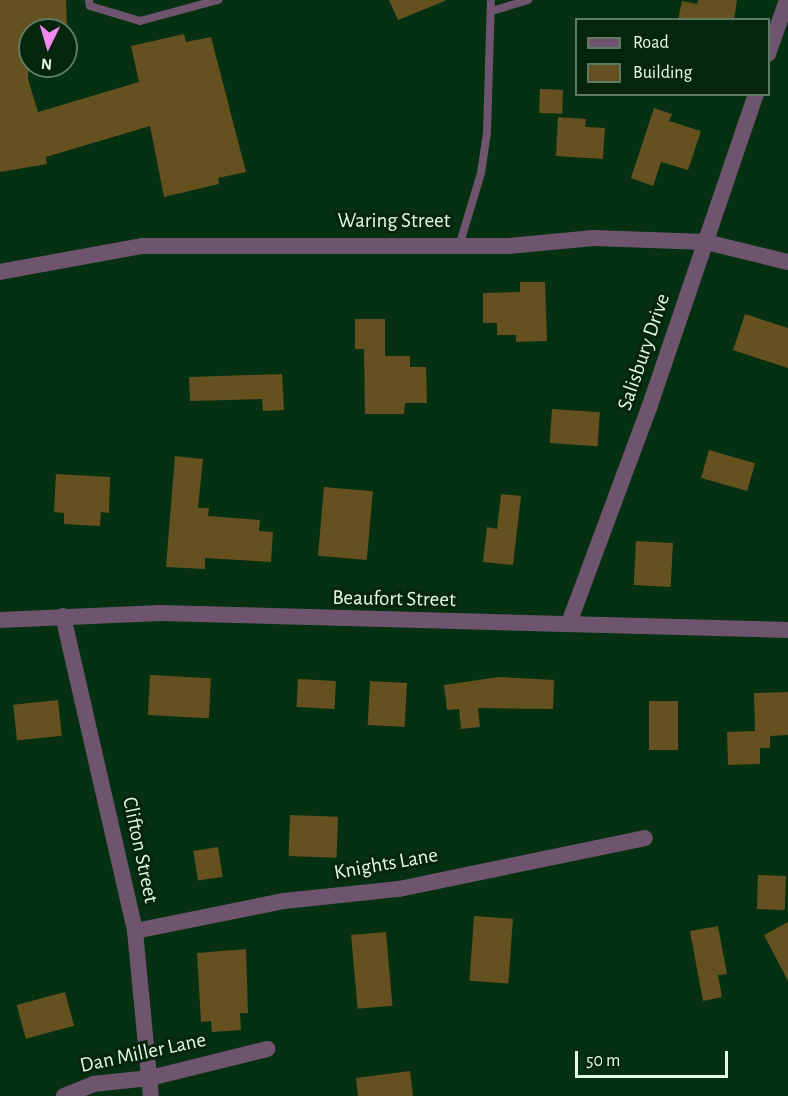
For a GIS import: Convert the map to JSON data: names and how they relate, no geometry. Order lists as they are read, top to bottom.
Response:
{
  "streets": {
    "street": [
      "Waring Street",
      "Salisbury Drive",
      "Beaufort Street",
      "Clifton Street",
      "Knights Lane",
      "Dan Miller Lane"
    ]
  },
  "crossings": [
    ["Waring Street", "Salisbury Drive"],
    ["Salisbury Drive", "Beaufort Street"],
    ["Beaufort Street", "Clifton Street"],
    ["Clifton Street", "Knights Lane"],
    ["Clifton Street", "Dan Miller Lane"]
  ],
  "legend": ["Road", "Building"],
  "scale_bar": "50 m",
  "north": "bottom"
}
